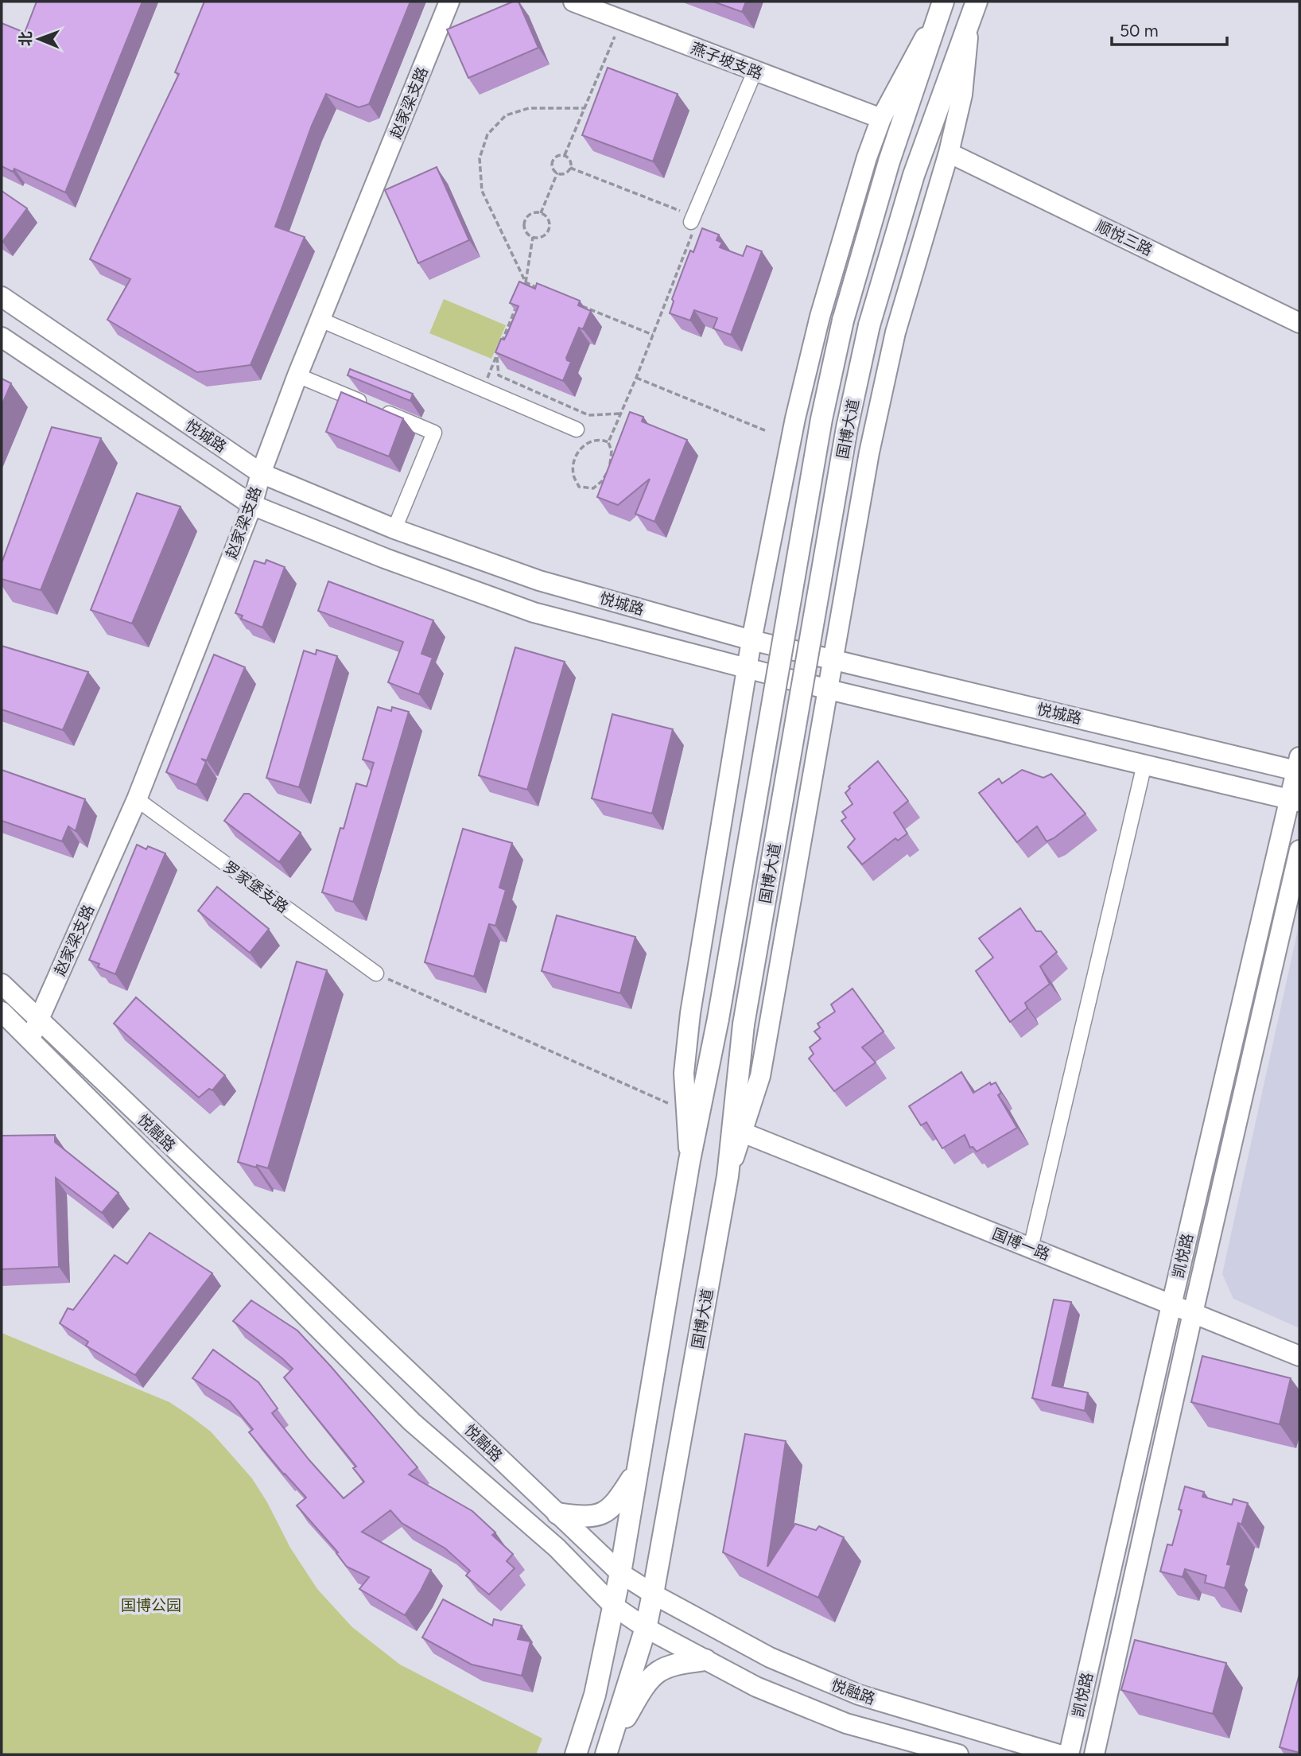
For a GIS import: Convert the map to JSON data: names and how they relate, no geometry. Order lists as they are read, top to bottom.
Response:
{
  "streets": {
    "main road": ["国博大道"],
    "street": [
      "燕子坡支路",
      "赵家梁支路",
      "顺悦三路",
      "悦城路",
      "罗家堡支路",
      "悦融路",
      "国博一路",
      "凯悦路"
    ]
  },
  "crossings": [
    ["赵家梁支路", "悦城路"],
    ["赵家梁支路", "罗家堡支路"],
    ["赵家梁支路", "悦融路"],
    ["国博大道", "悦融路"],
    ["悦城路", "凯悦路"],
    ["国博一路", "凯悦路"]
  ],
  "parks": ["国博公园"],
  "scale_bar": "50 m",
  "north": "left"
}
